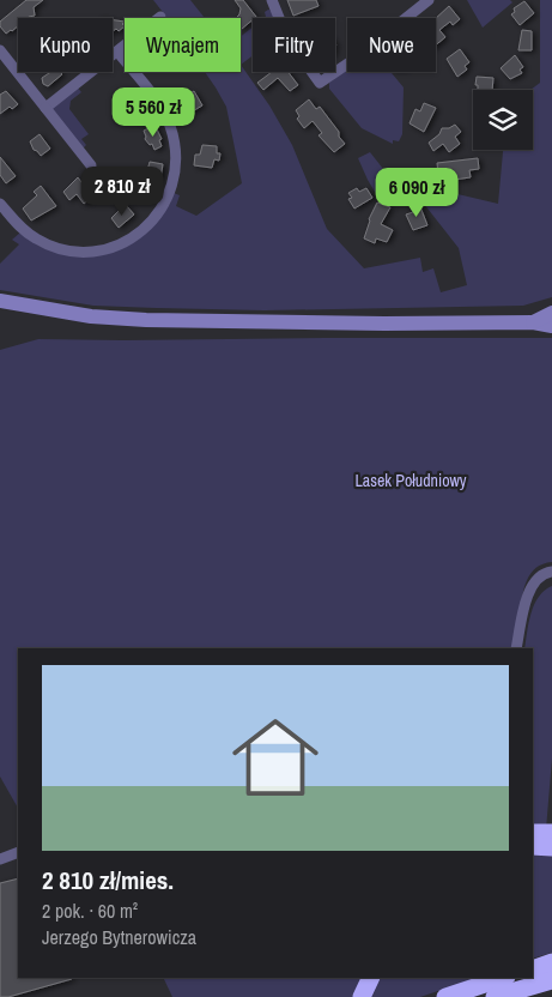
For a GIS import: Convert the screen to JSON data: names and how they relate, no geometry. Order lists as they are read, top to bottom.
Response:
{
  "parks": ["Lasek Południowy"],
  "page": {
    "chip": [
      "Kupno",
      "Wynajem",
      "Filtry",
      "Nowe"
    ],
    "price": ["5 560 zł", "2 810 zł", "6 090 zł"],
    "list": [
      {
        "name": "2 810 zł/mies.",
        "note": "2 pok. · 60 m² · Jerzego Bytnerowicza"
      }
    ]
  }
}
